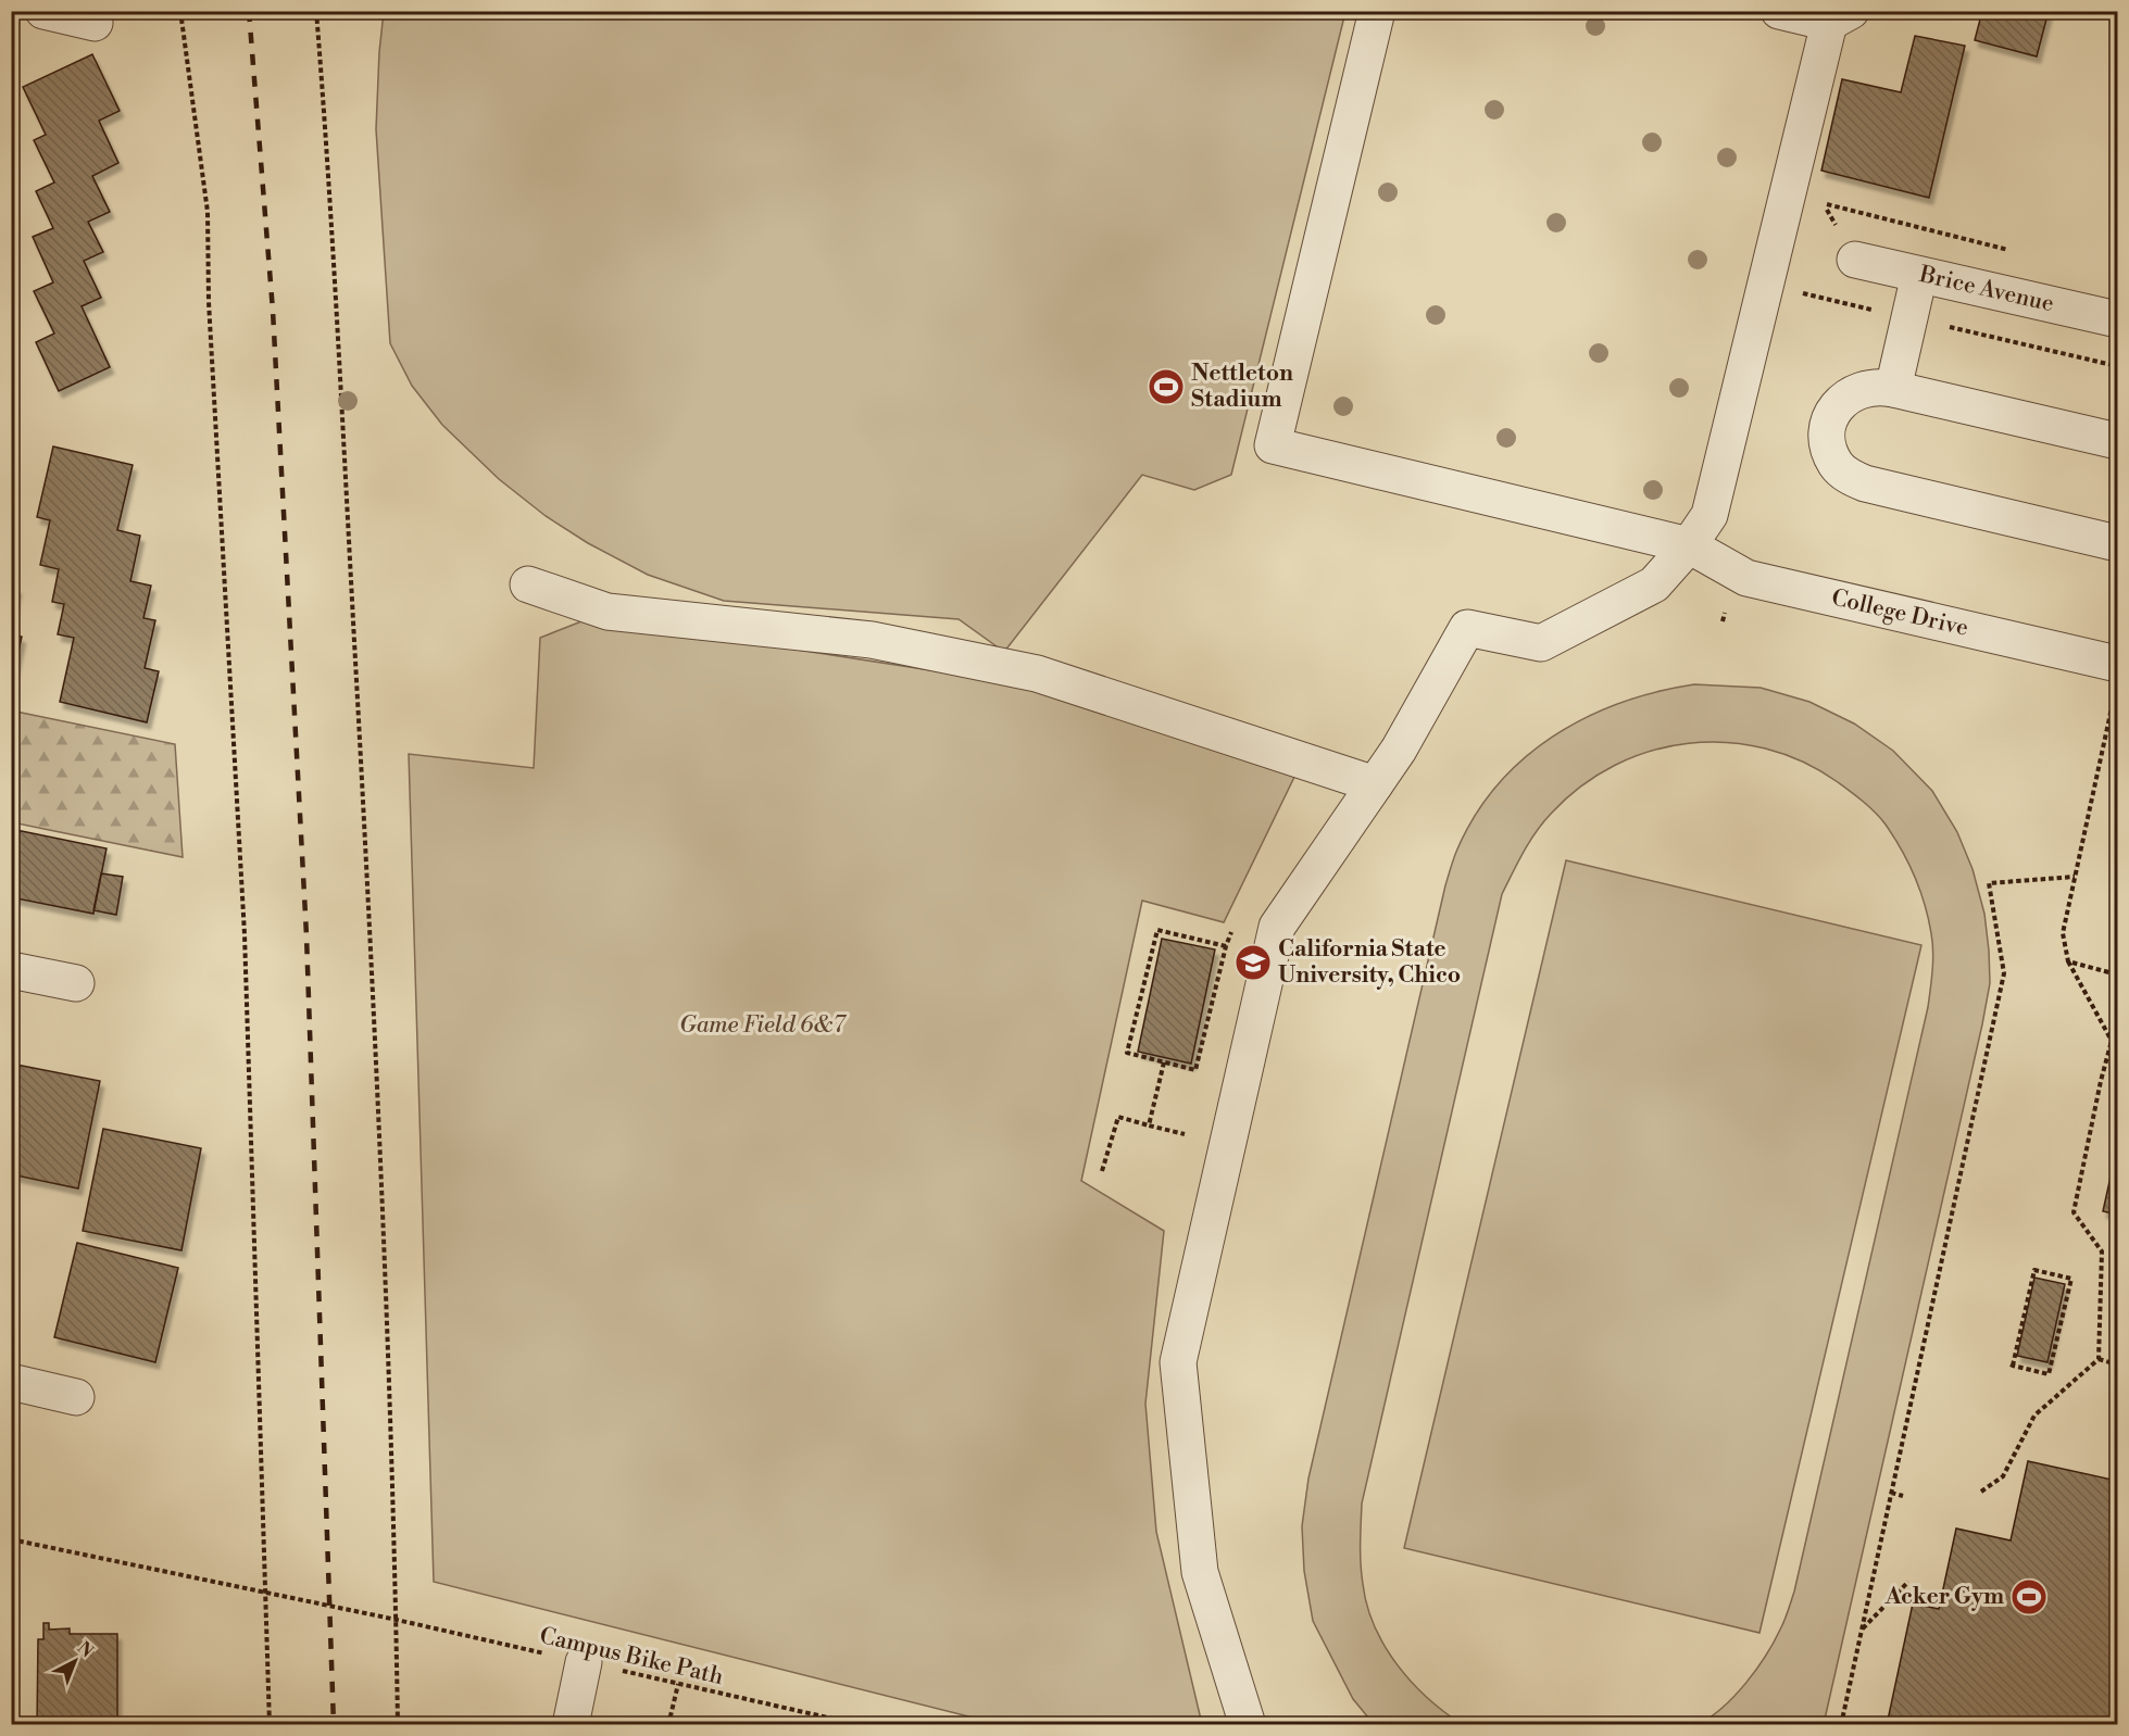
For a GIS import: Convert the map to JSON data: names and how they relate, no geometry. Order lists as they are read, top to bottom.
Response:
{
  "streets": {
    "street": ["Brice Avenue", "College Drive"],
    "path": ["Campus Bike Path"]
  },
  "parks": ["Game Field 6&7"],
  "places": {
    "sports": ["Nettleton Stadium", "Acker Gym"],
    "school or university": ["California State University, Chico"]
  },
  "north": "top right"
}
